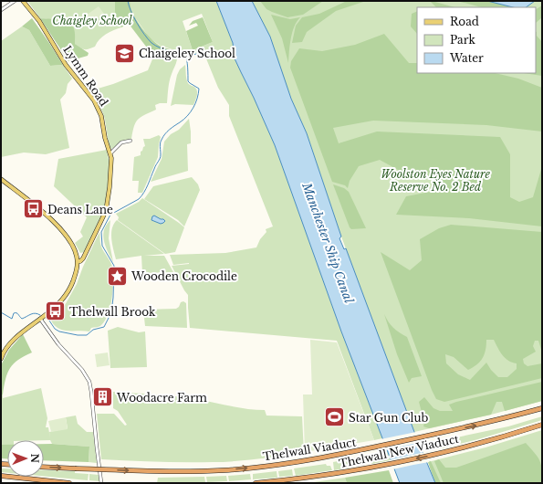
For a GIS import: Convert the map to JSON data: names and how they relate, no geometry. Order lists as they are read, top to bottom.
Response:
{
  "streets": {
    "highway": ["Thelwall Viaduct", "Thelwall New Viaduct"],
    "main road": ["Lymm Road"]
  },
  "one_way": ["Thelwall Viaduct", "Thelwall New Viaduct"],
  "water": ["Manchester Ship Canal"],
  "parks": ["Chaigley School", "Woolston Eyes Nature Reserve No. 2 Bed"],
  "places": {
    "school or university": ["Chaigeley School"],
    "bus stop": ["Deans Lane", "Thelwall Brook"],
    "place": ["Wooden Crocodile"],
    "building": ["Woodacre Farm"],
    "sports": ["Star Gun Club"]
  },
  "legend": ["Road", "Park", "Water"],
  "north": "right"
}
